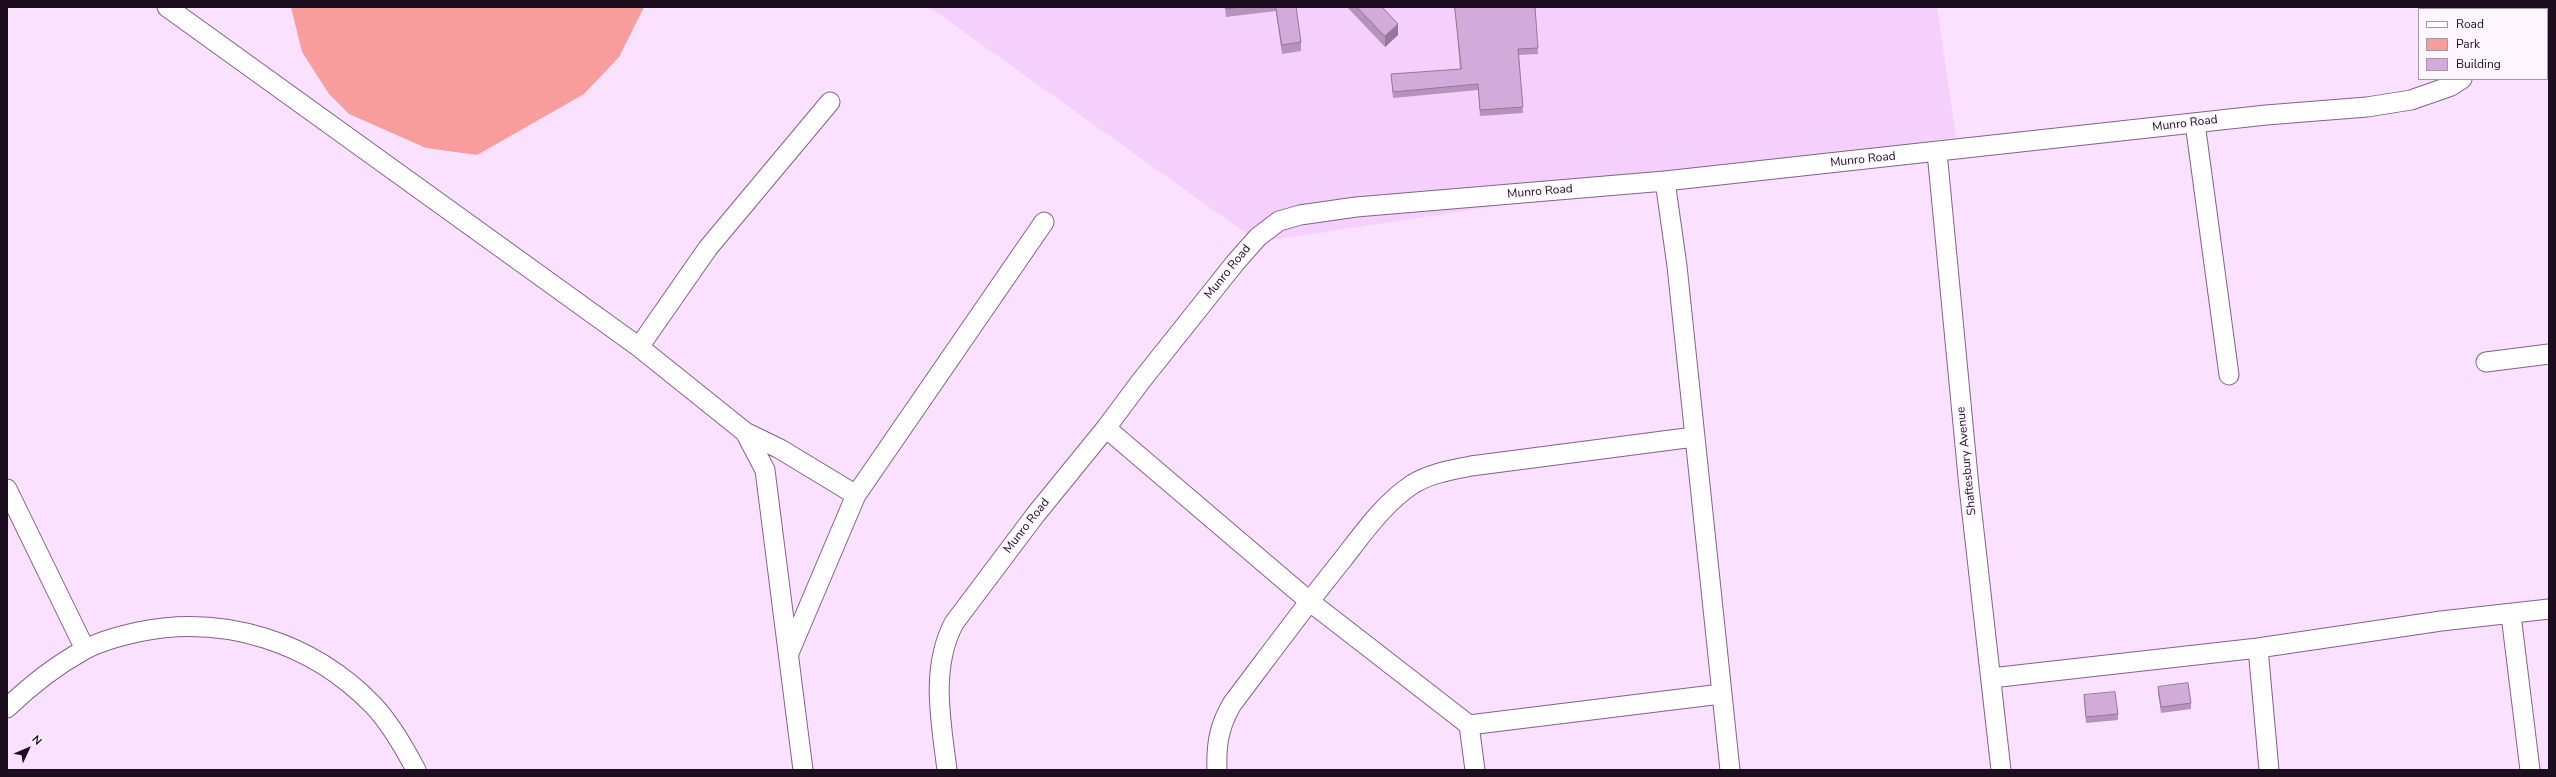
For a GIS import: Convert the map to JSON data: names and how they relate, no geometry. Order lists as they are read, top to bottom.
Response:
{
  "streets": {
    "street": ["Munro Road", "Shaftesbury Avenue"]
  },
  "crossings": [
    ["Munro Road", "Shaftesbury Avenue"]
  ],
  "legend": ["Road", "Park", "Building"],
  "north": "top right"
}
